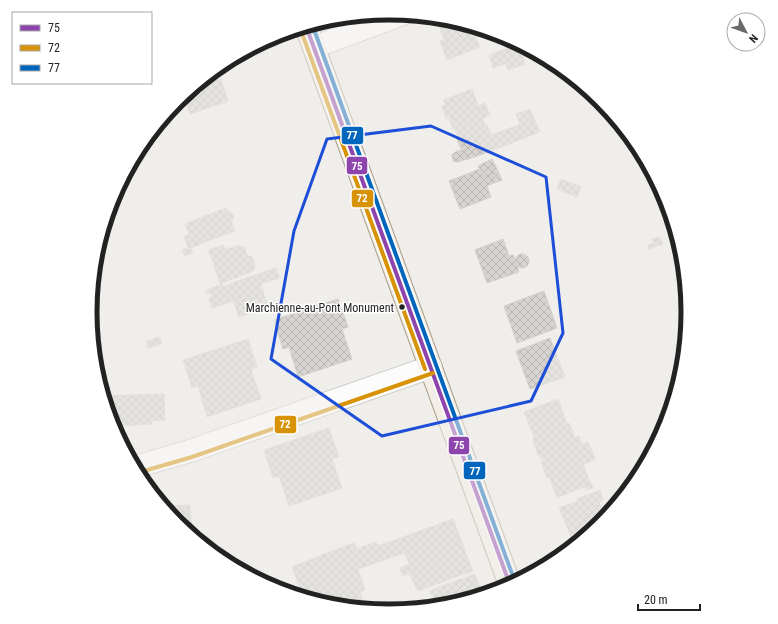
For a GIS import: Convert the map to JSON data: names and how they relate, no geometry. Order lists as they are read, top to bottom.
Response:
{
  "places": ["Marchienne-au-Pont Monument"],
  "lines": ["transit line 77", "transit line 75", "transit line 72"],
  "legend": ["75", "72", "77"],
  "scale_bar": "20 m",
  "north": "bottom right"
}
